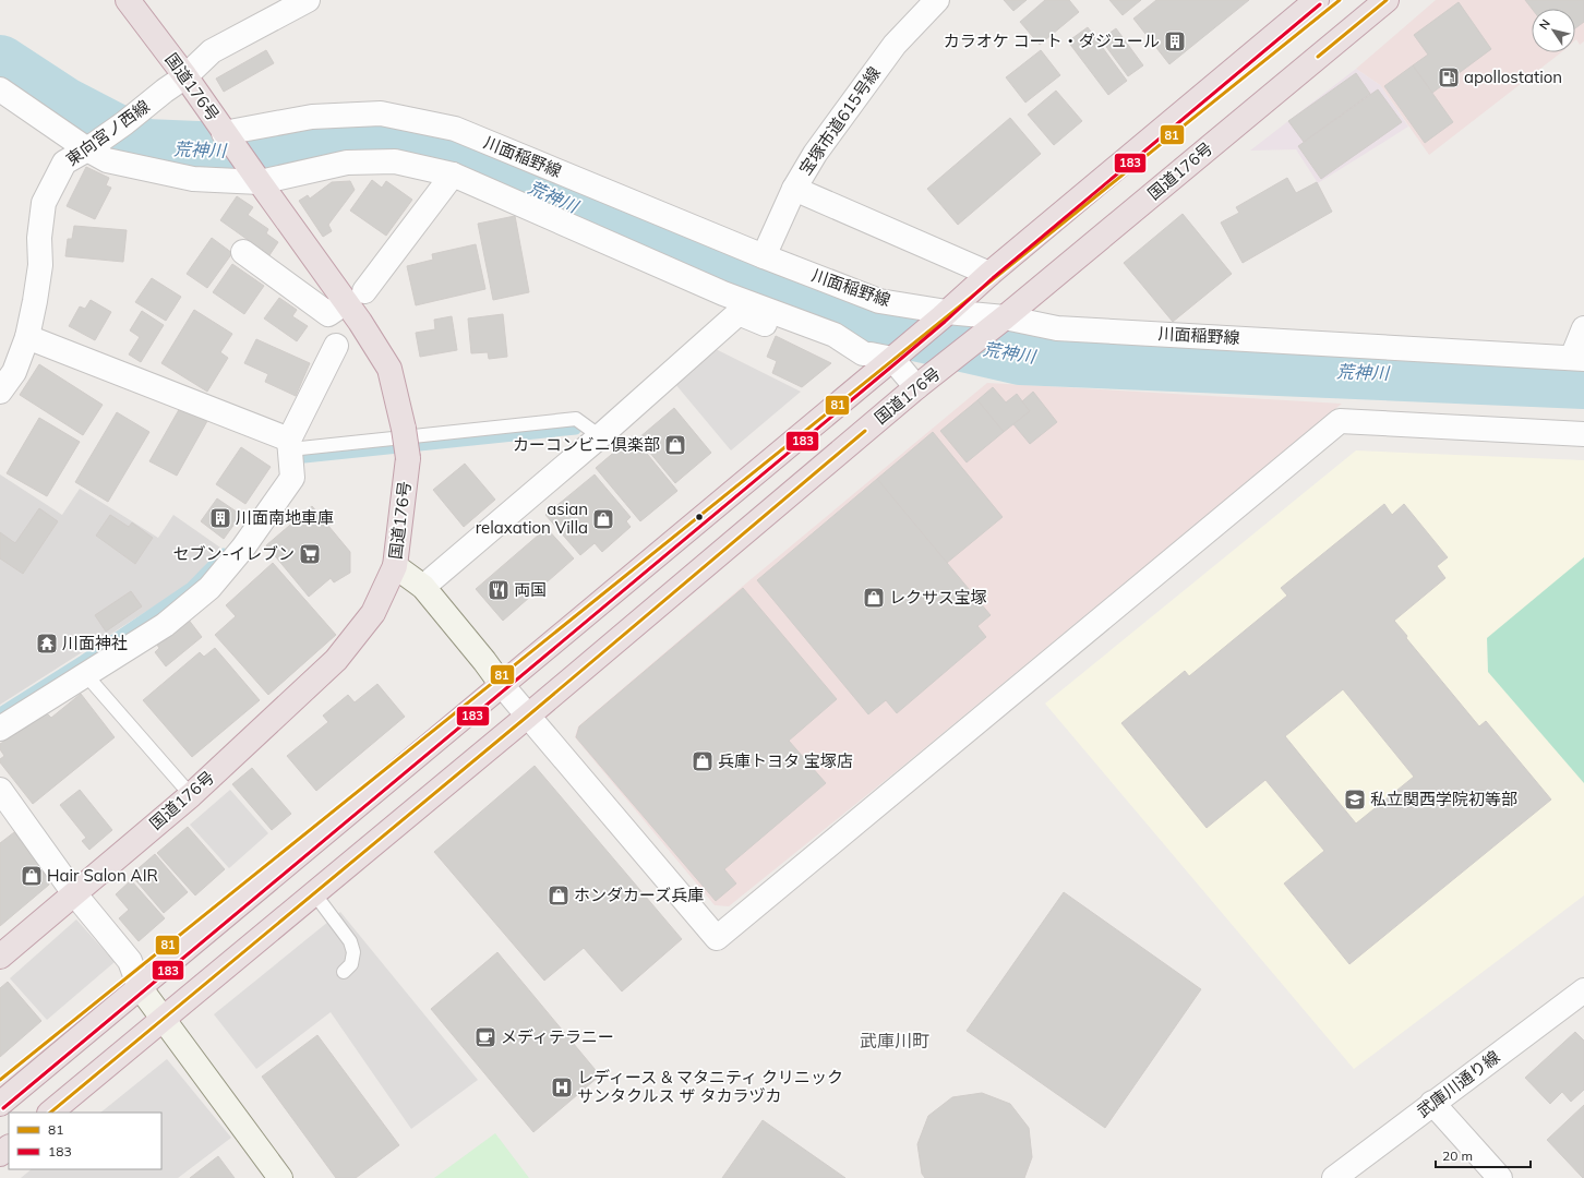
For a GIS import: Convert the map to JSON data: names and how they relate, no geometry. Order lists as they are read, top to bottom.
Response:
{
  "streets": {
    "highway": ["国道176号"],
    "street": [
      "宝塚市道615号線",
      "東向宮ノ西線",
      "川面稲野線",
      "武庫川通り線"
    ]
  },
  "crossings": [
    ["国道176号", "東向宮ノ西線"],
    ["国道176号", "川面稲野線"],
    ["宝塚市道615号線", "川面稲野線"]
  ],
  "districts": ["武庫川町"],
  "water": ["荒神川"],
  "places": {
    "building": ["カラオケ コート・ダジュール", "川面南地車庫"],
    "fuel station": ["apollostation"],
    "shop": [
      "カーコンビニ倶楽部",
      "asian relaxation Villa",
      "レクサス宝塚",
      "兵庫トヨタ 宝塚店",
      "Hair Salon AIR",
      "ホンダカーズ兵庫"
    ],
    "supermarket": ["セブン-イレブン"],
    "restaurant": ["両国"],
    "temple": ["川面神社"],
    "school or university": ["私立関西学院初等部"],
    "cafe": ["メディテラニー"],
    "hospital": ["レディース & マタニティ クリニック サンタクルス ザ タカラヅカ"]
  },
  "lines": ["transit line 81", "transit line 183"],
  "legend": ["81", "183"],
  "scale_bar": "20 m",
  "north": "top left"
}
